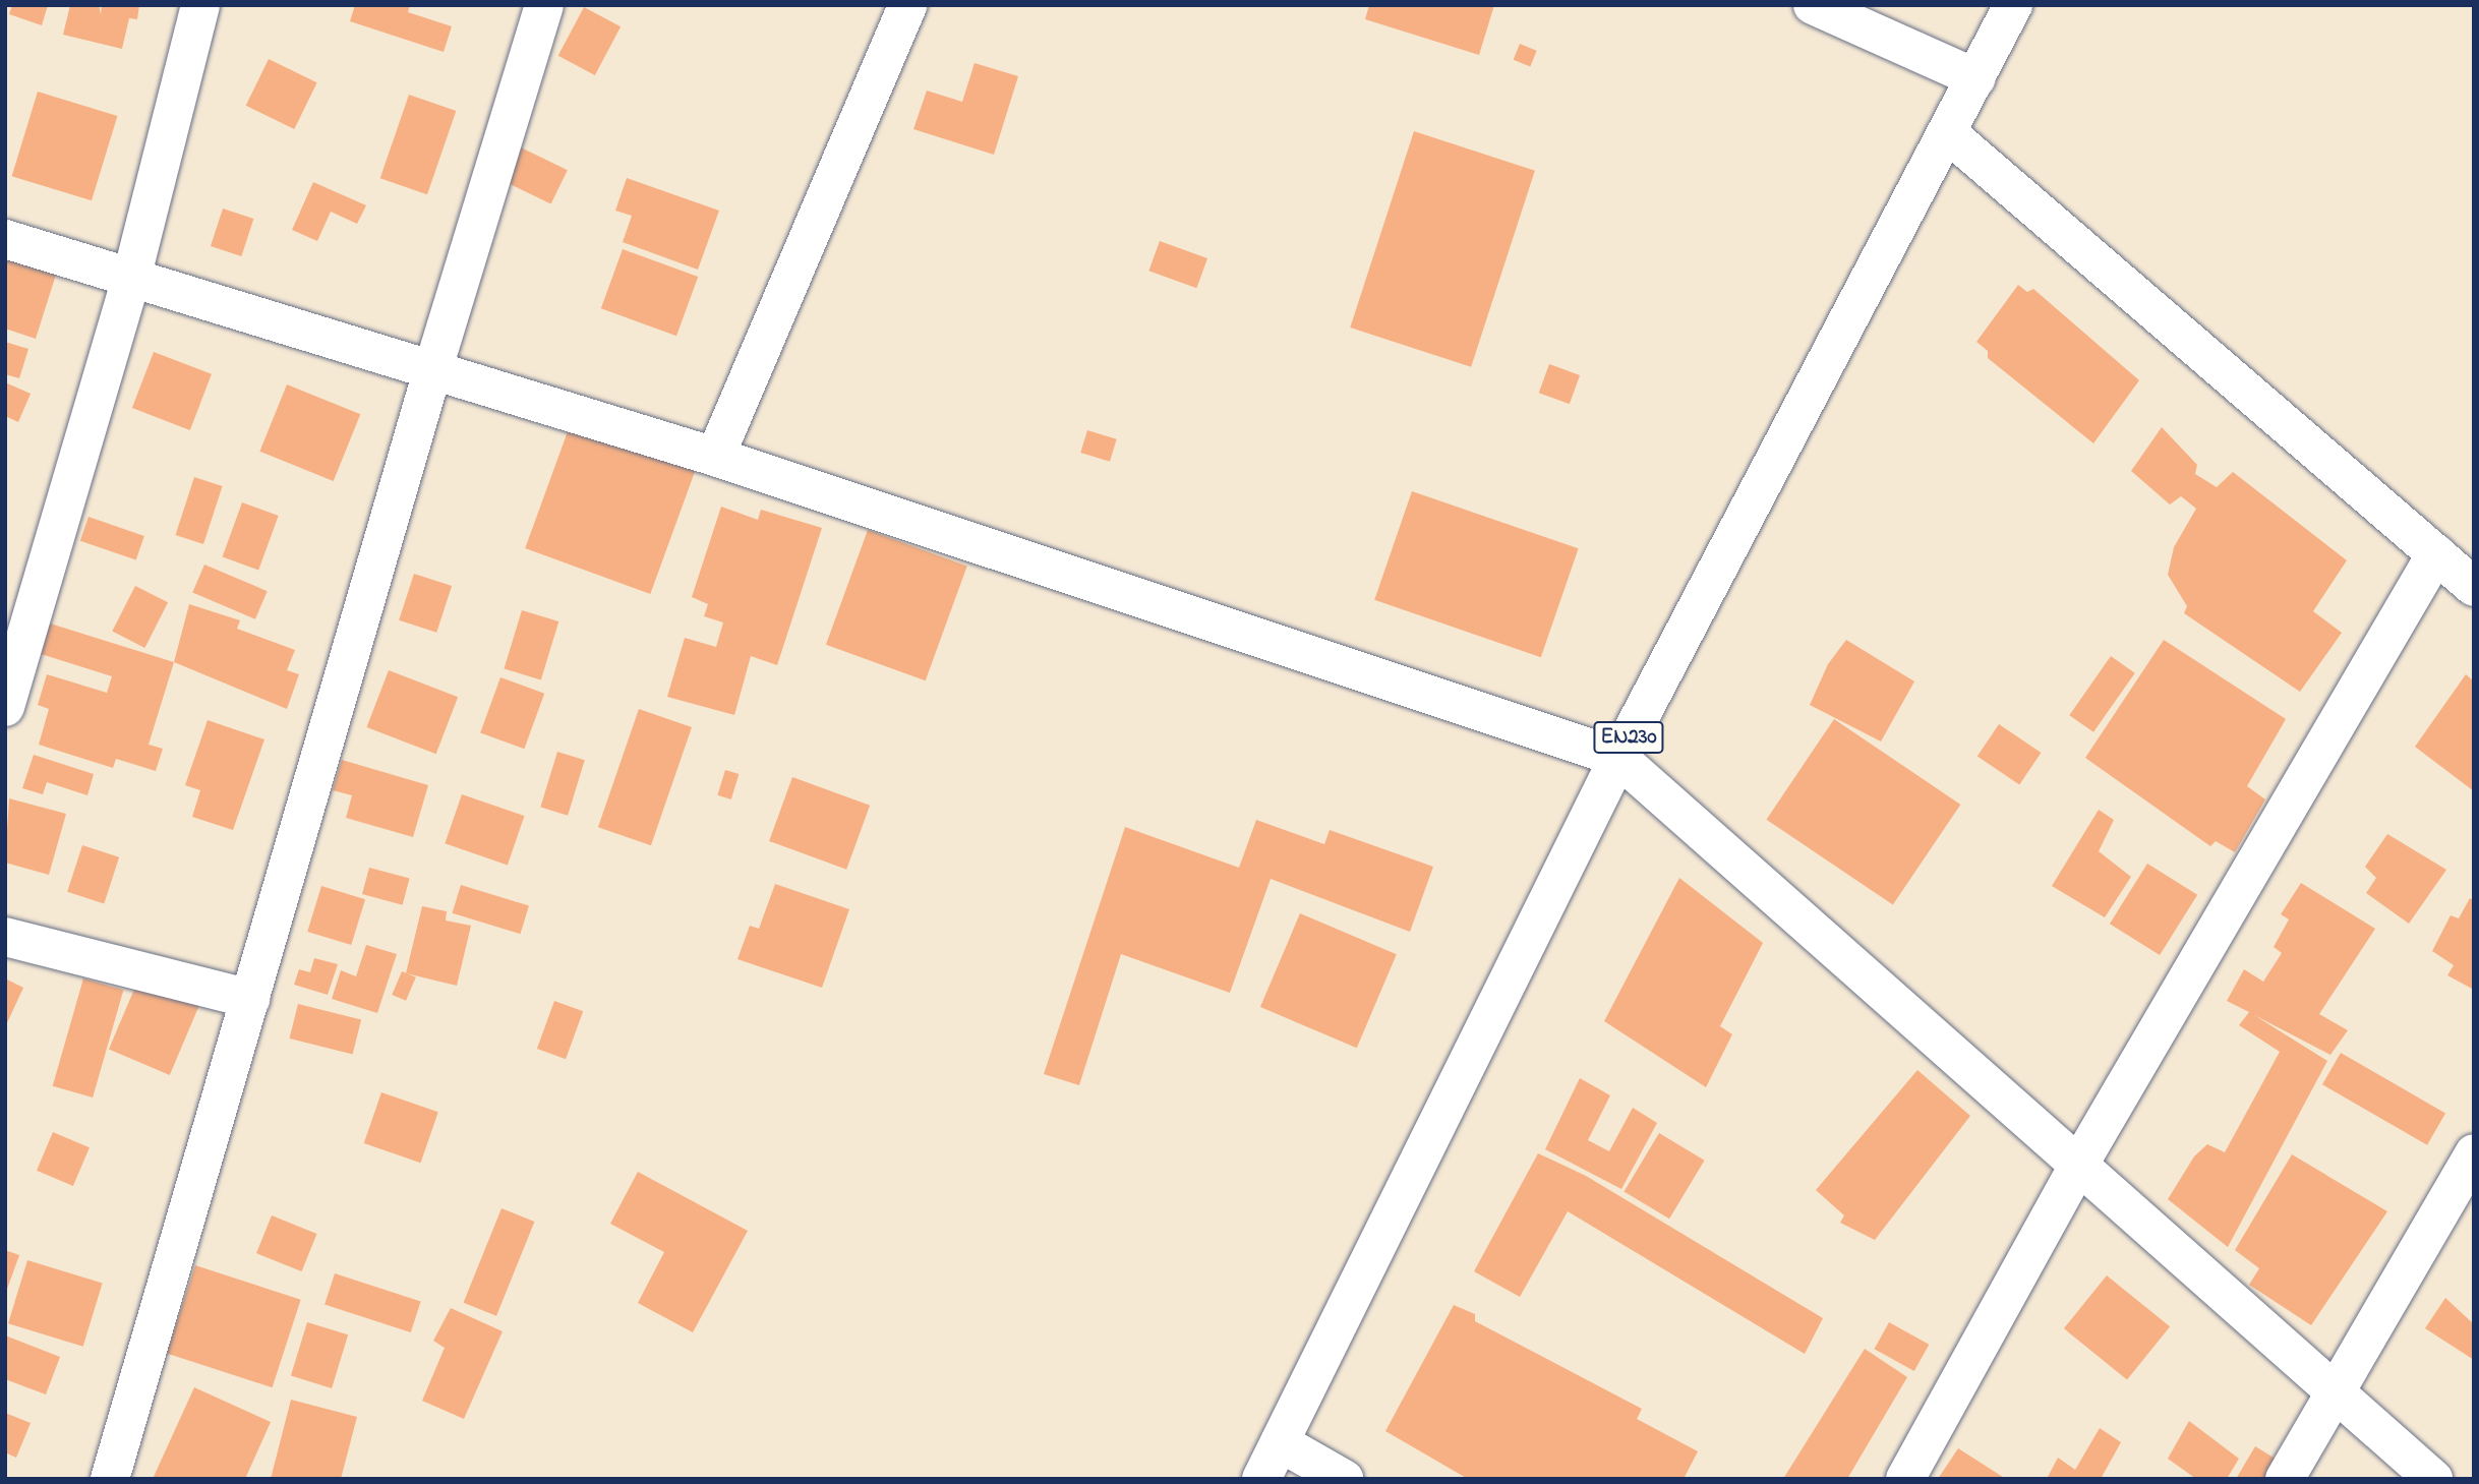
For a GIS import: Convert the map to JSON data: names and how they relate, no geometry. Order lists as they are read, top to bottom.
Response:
{
  "streets": {
    "street": ["EN230"]
  }
}
